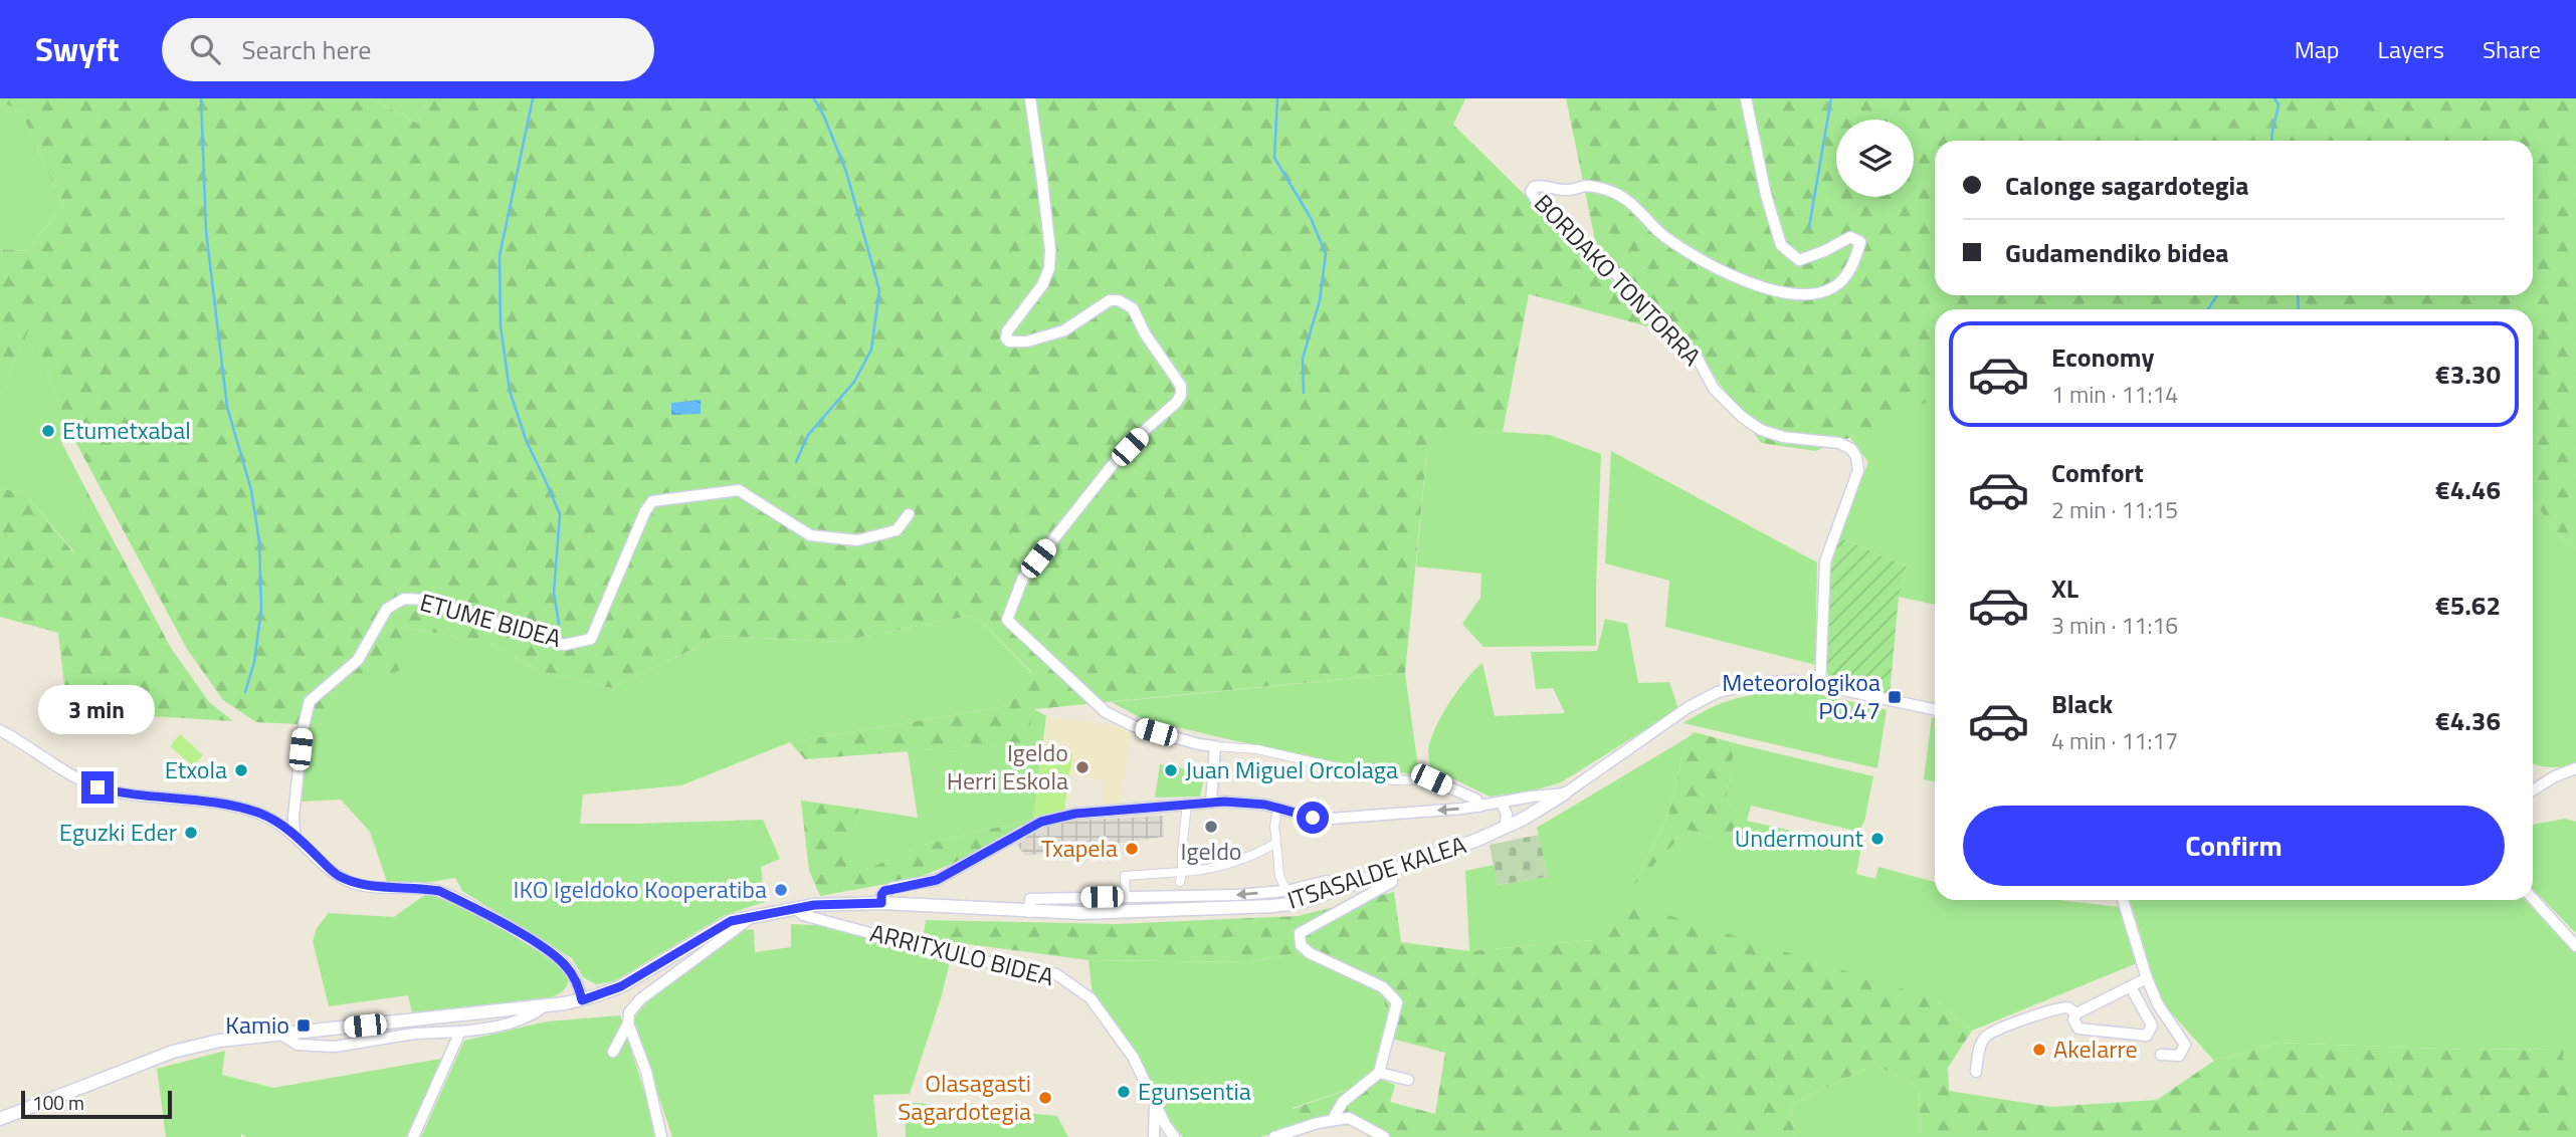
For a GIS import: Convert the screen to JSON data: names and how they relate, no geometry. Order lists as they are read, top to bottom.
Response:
{
  "streets": {
    "street": [
      "BORDAKO TONTORRA",
      "ETUME BIDEA",
      "ITSASALDE KALEA",
      "ARRITXULO BIDEA"
    ]
  },
  "crossings": [
    ["ITSASALDE KALEA", "ARRITXULO BIDEA"]
  ],
  "places": {
    "other": [
      "Etumetxabal",
      "Igeldo Herri Eskola",
      "Etxola",
      "Juan Miguel Orcolaga",
      "Igeldo",
      "Eguzki Eder",
      "Undermount",
      "Txapela",
      "IKO Igeldoko Kooperatiba",
      "Akelarre",
      "Egunsentia",
      "Olasagasti Sagardotegia"
    ],
    "transit": ["Meteorologikoa PO.47", "Kamio"]
  },
  "scale_bar": "100 m",
  "page": {
    "header": "Swyft",
    "search": "Search here",
    "nav": ["Map", "Layers", "Share"],
    "banner": ["Calonge sagardotegia", "Gudamendiko bidea"],
    "list": [
      {
        "name": "Economy",
        "note": "1 min · 11:14",
        "value": "€3.30"
      },
      {
        "name": "Comfort",
        "note": "2 min · 11:15",
        "value": "€4.46"
      },
      {
        "name": "XL",
        "note": "3 min · 11:16",
        "value": "€5.62"
      },
      {
        "name": "Black",
        "note": "4 min · 11:17",
        "value": "€4.36"
      }
    ],
    "bubble": "3 min",
    "buttons": "Confirm",
    "scale": "100 m"
  }
}
